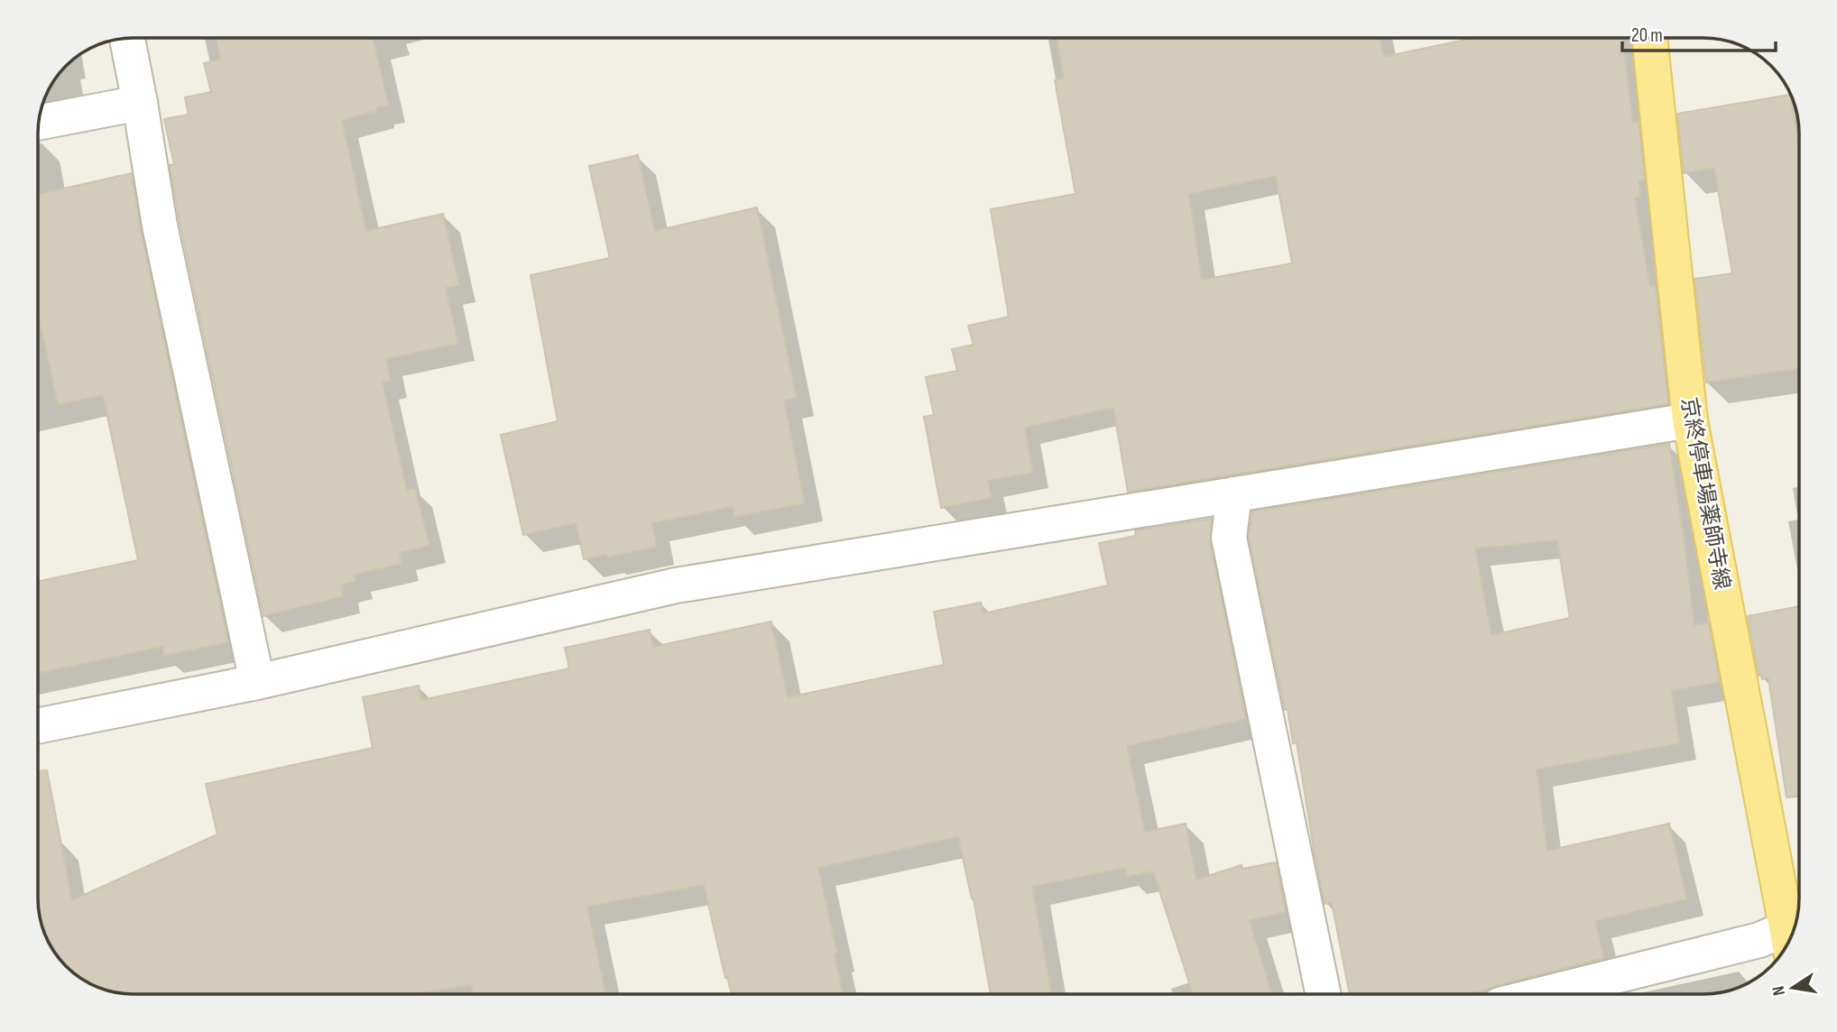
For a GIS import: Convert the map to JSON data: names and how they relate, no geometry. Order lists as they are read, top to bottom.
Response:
{
  "streets": {
    "main road": ["京終停車場薬師寺線"]
  },
  "scale_bar": "20 m",
  "north": "left"
}
